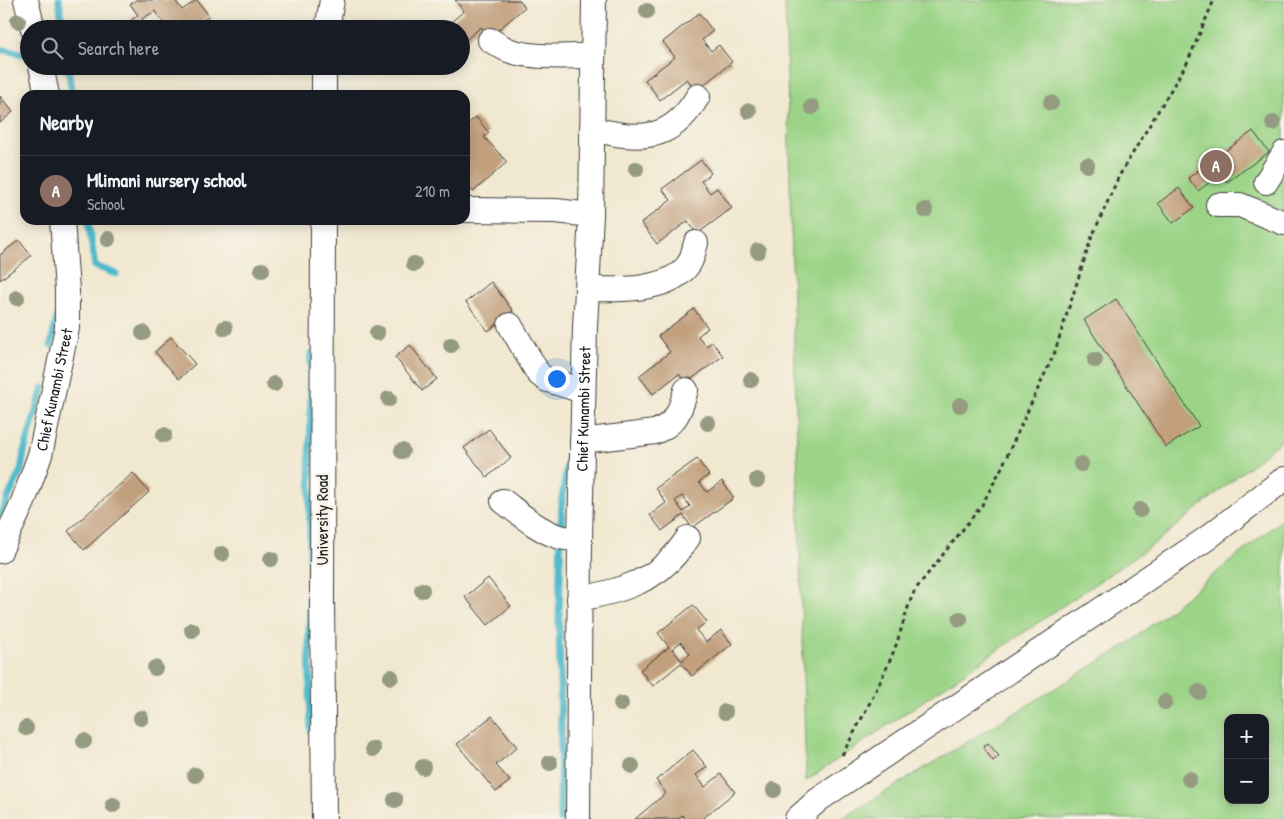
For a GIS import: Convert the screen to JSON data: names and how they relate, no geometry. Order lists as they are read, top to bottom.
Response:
{
  "streets": {
    "street": ["Chief Kunambi Street", "University Road"]
  },
  "page": {
    "search": "Search here",
    "heading": "Nearby",
    "pins": "A",
    "list": [
      {
        "mark": "A",
        "name": "Mlimani nursery school",
        "note": "School",
        "value": "210 m"
      }
    ],
    "map_buttons": ["+", "−"]
  }
}
